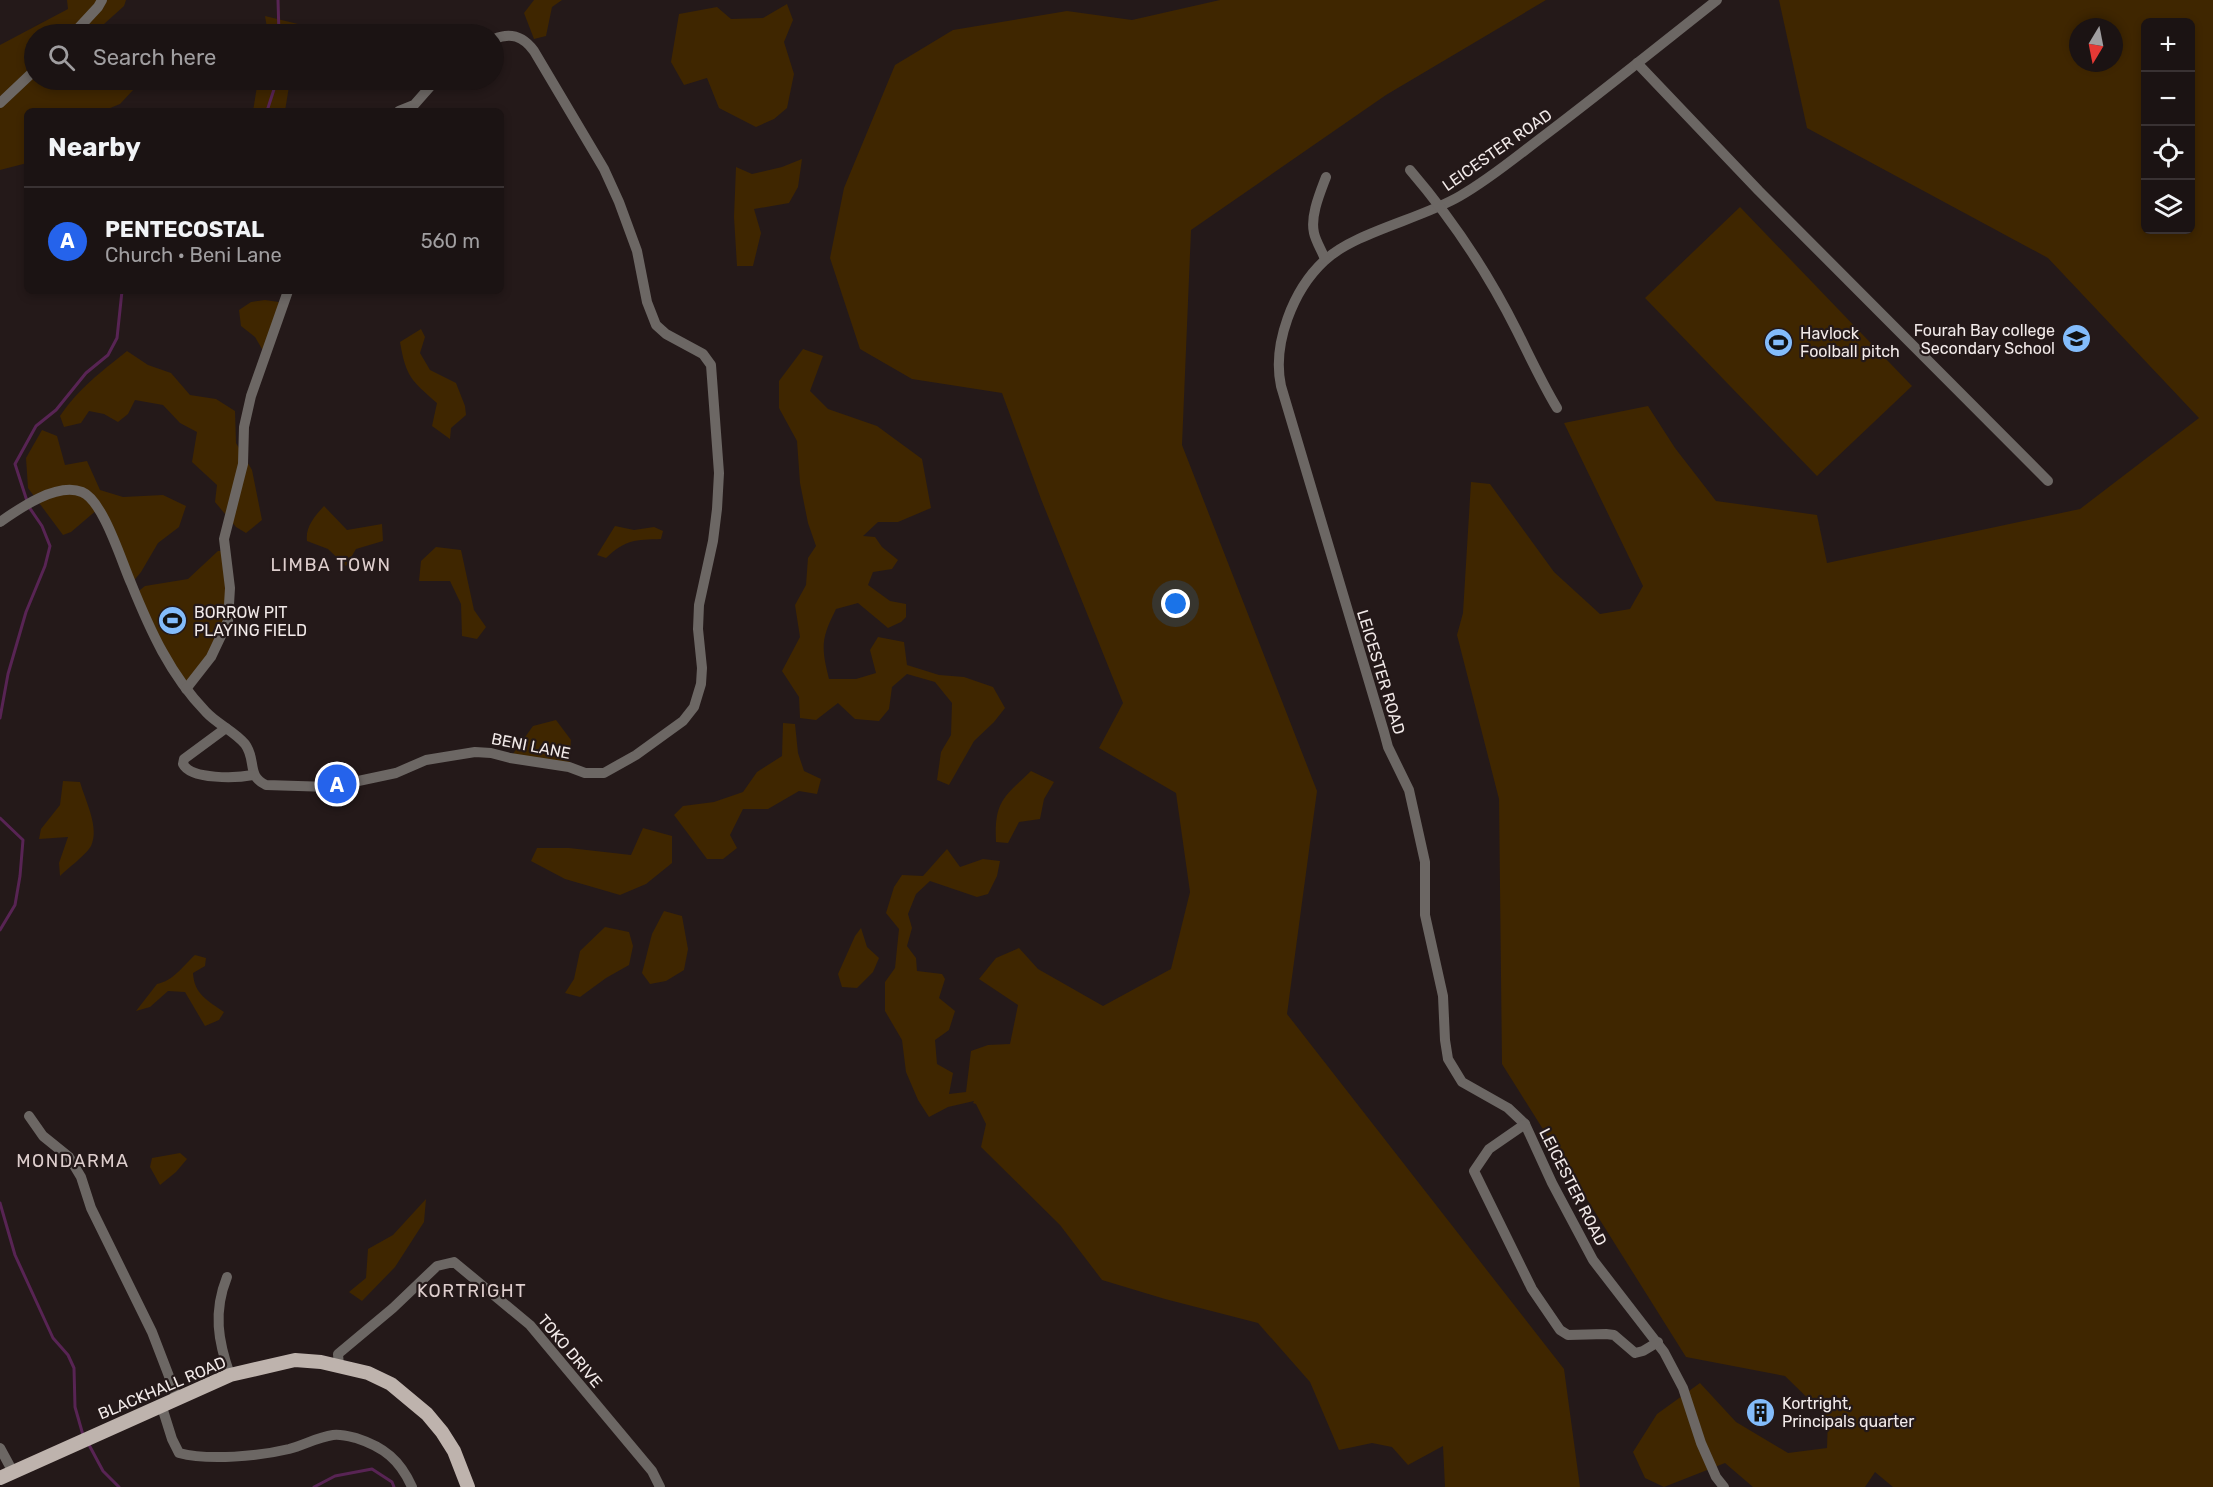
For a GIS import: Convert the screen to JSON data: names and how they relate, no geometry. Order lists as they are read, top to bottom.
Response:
{
  "streets": {
    "main road": ["BLACKHALL ROAD"],
    "street": ["LEICESTER ROAD", "BENI LANE", "TOKO DRIVE"]
  },
  "crossings": [
    ["TOKO DRIVE", "BLACKHALL ROAD"]
  ],
  "districts": ["LIMBA TOWN", "MONDARMA", "KORTRIGHT"],
  "places": {
    "school or university": ["Fourah Bay college Secondary School"],
    "sports": ["Havlock Foolball pitch", "BORROW PIT PLAYING FIELD"],
    "building": ["Kortright, Principals quarter"]
  },
  "north": "bottom",
  "page": {
    "map_buttons": ["+", "−"],
    "search": "Search here",
    "heading": "Nearby",
    "list": [
      {
        "mark": "A",
        "name": "PENTECOSTAL",
        "note": "Church · Beni Lane",
        "value": "560 m"
      }
    ],
    "pins": "A"
  }
}
